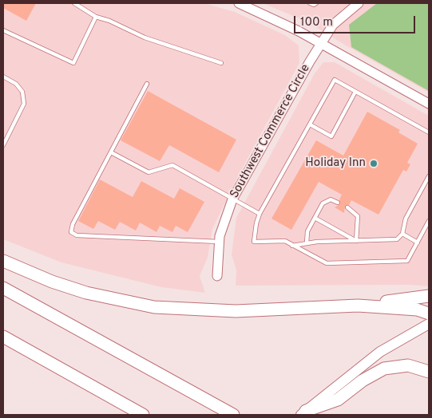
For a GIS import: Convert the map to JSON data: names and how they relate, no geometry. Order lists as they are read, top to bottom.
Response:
{
  "streets": {
    "street": ["Southwest Commerce Circle"]
  },
  "places": ["Holiday Inn"],
  "scale_bar": "100 m"
}
